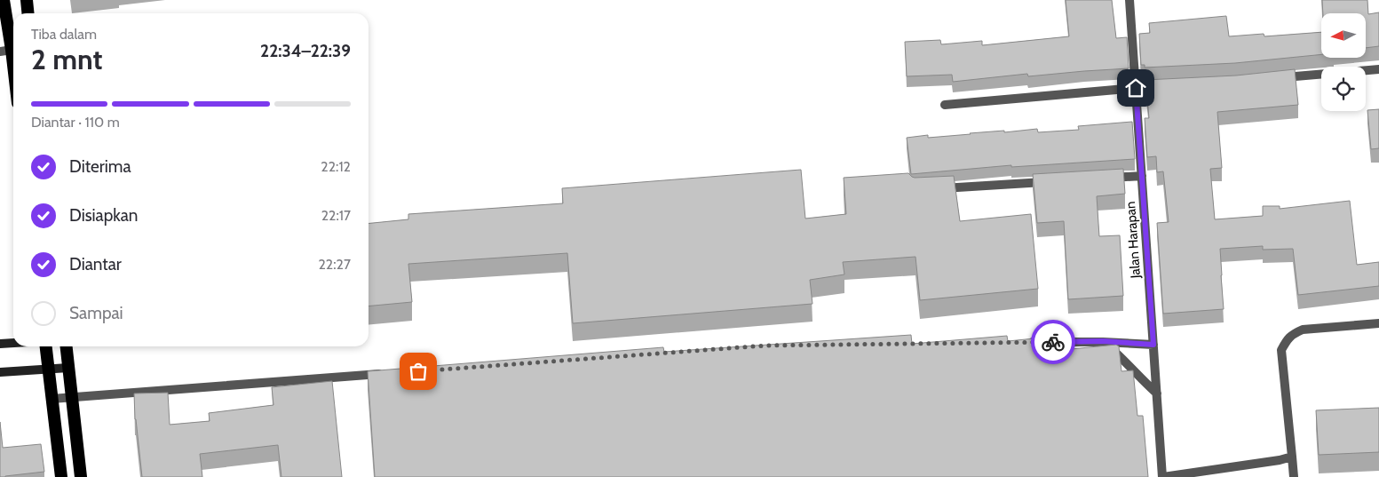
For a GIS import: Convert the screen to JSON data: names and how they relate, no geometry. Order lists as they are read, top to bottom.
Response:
{
  "streets": {
    "street": ["Jalan Harapan"]
  },
  "north": "left",
  "page": {
    "heading": ["2 mnt", "Tiba dalam", "22:34–22:39"],
    "bar": "Diantar · 110 m",
    "list": [
      ["Diterima", "22:12"],
      ["Disiapkan", "22:17"],
      ["Diantar", "22:27"],
      "Sampai"
    ]
  }
}
